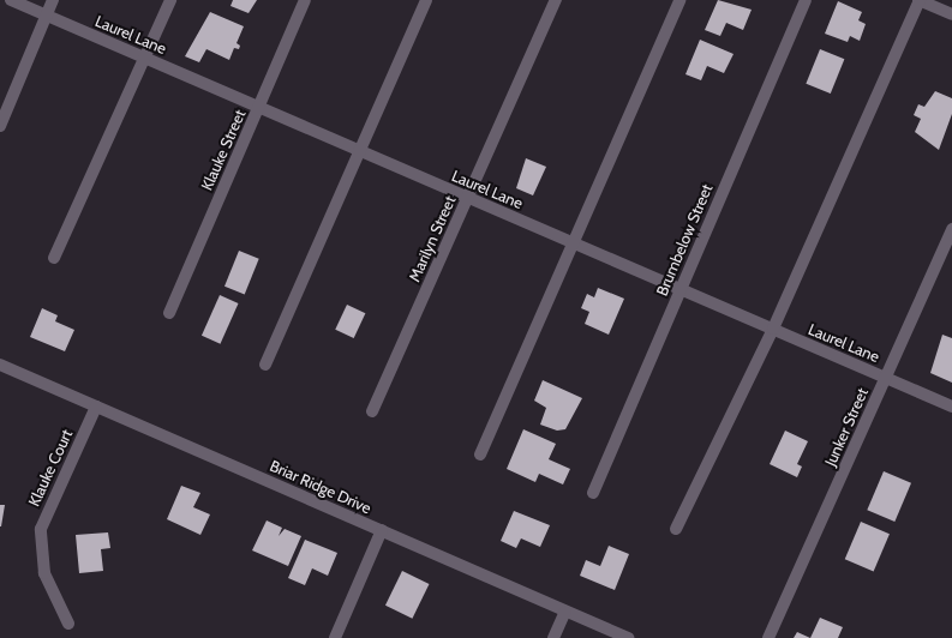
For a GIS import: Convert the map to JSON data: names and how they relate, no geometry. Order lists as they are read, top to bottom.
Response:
{
  "streets": {
    "street": [
      "Laurel Lane",
      "Klauke Street",
      "Marilyn Street",
      "Brumbelow Street",
      "Junker Street",
      "Klauke Court",
      "Briar Ridge Drive"
    ]
  },
  "crossings": [
    ["Laurel Lane", "Klauke Street"],
    ["Laurel Lane", "Marilyn Street"],
    ["Laurel Lane", "Brumbelow Street"],
    ["Laurel Lane", "Junker Street"],
    ["Klauke Court", "Briar Ridge Drive"]
  ]
}
